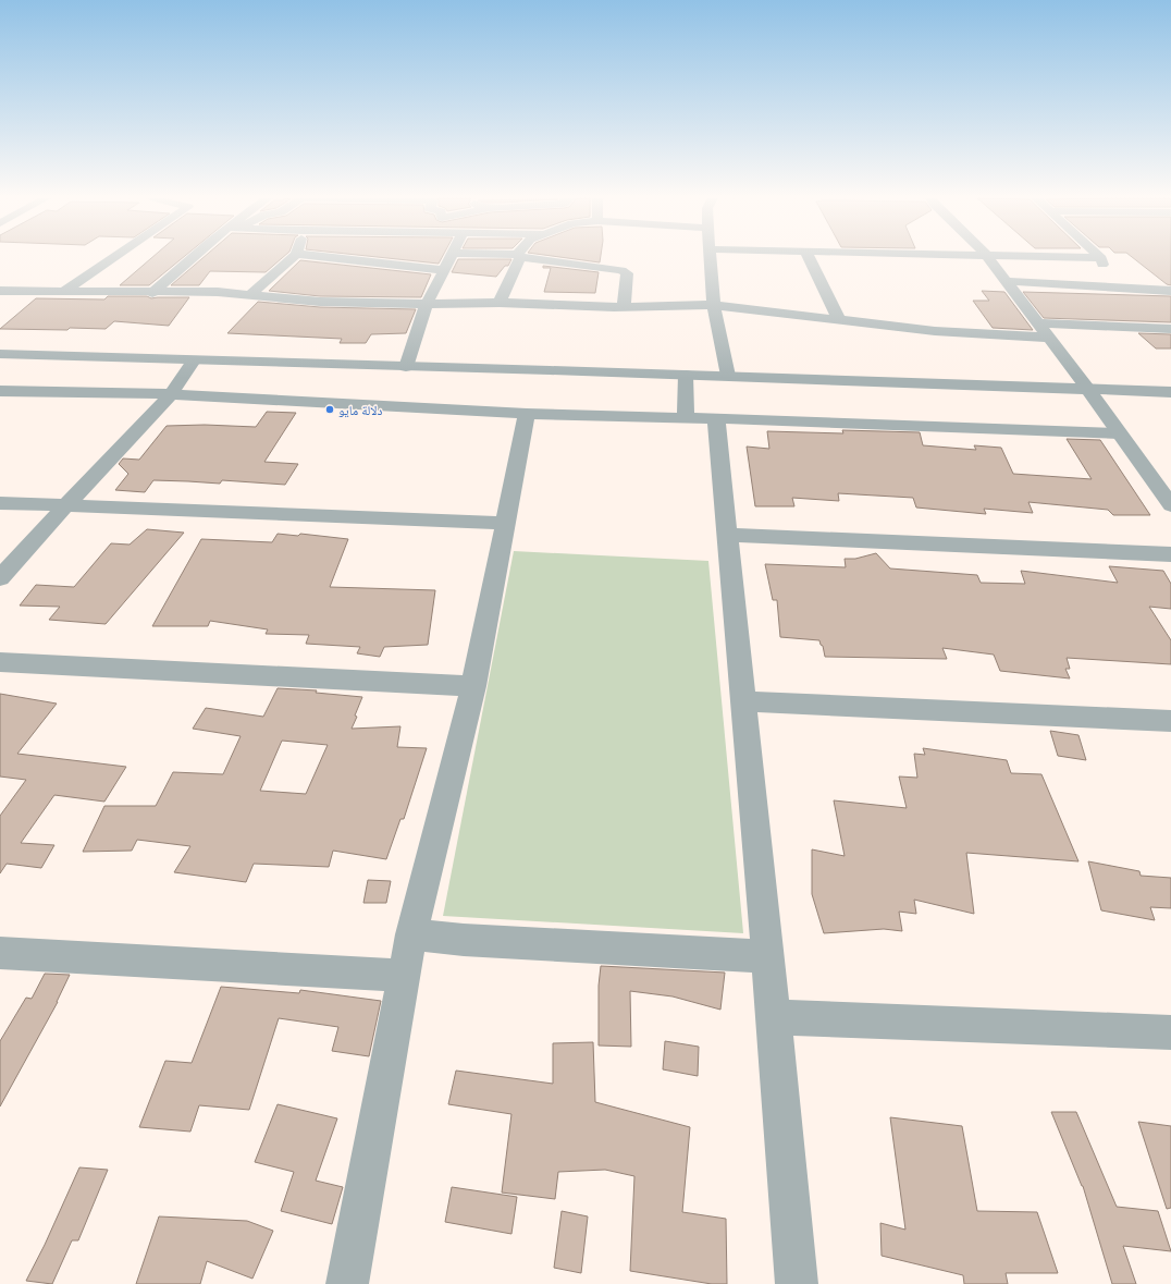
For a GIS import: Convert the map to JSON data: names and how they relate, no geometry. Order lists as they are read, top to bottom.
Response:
{
  "places": ["دلالة مايو"]
}
